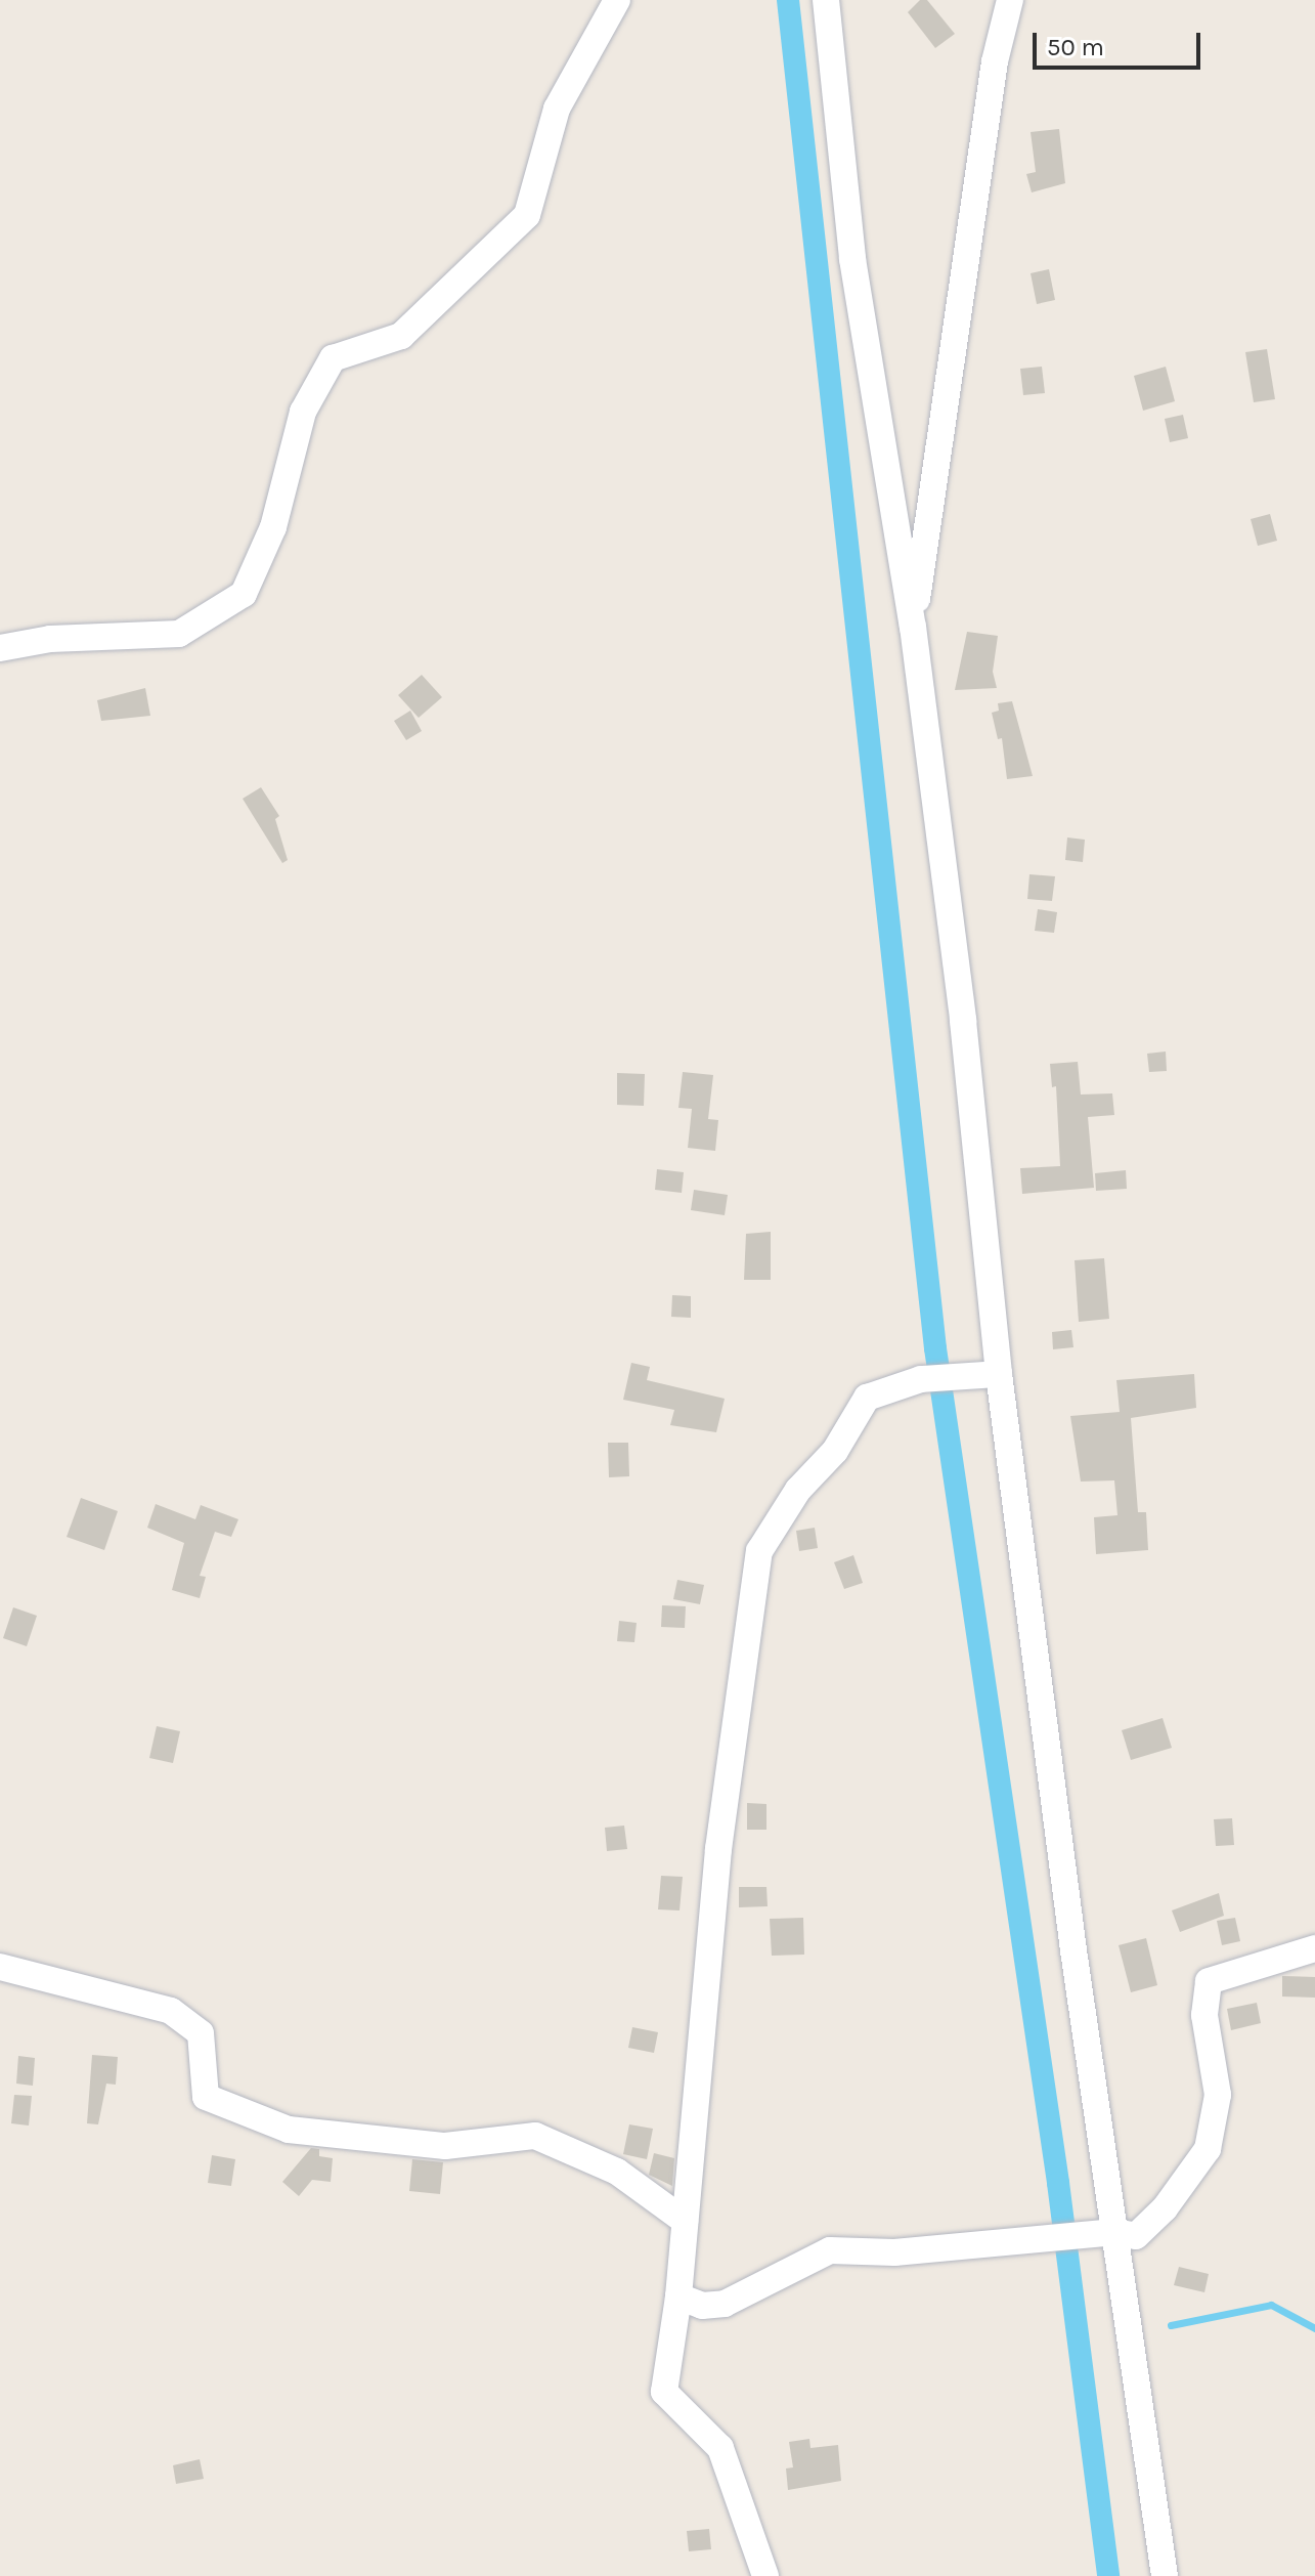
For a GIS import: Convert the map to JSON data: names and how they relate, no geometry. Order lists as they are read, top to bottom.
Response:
{
  "scale_bar": "50 m"
}
